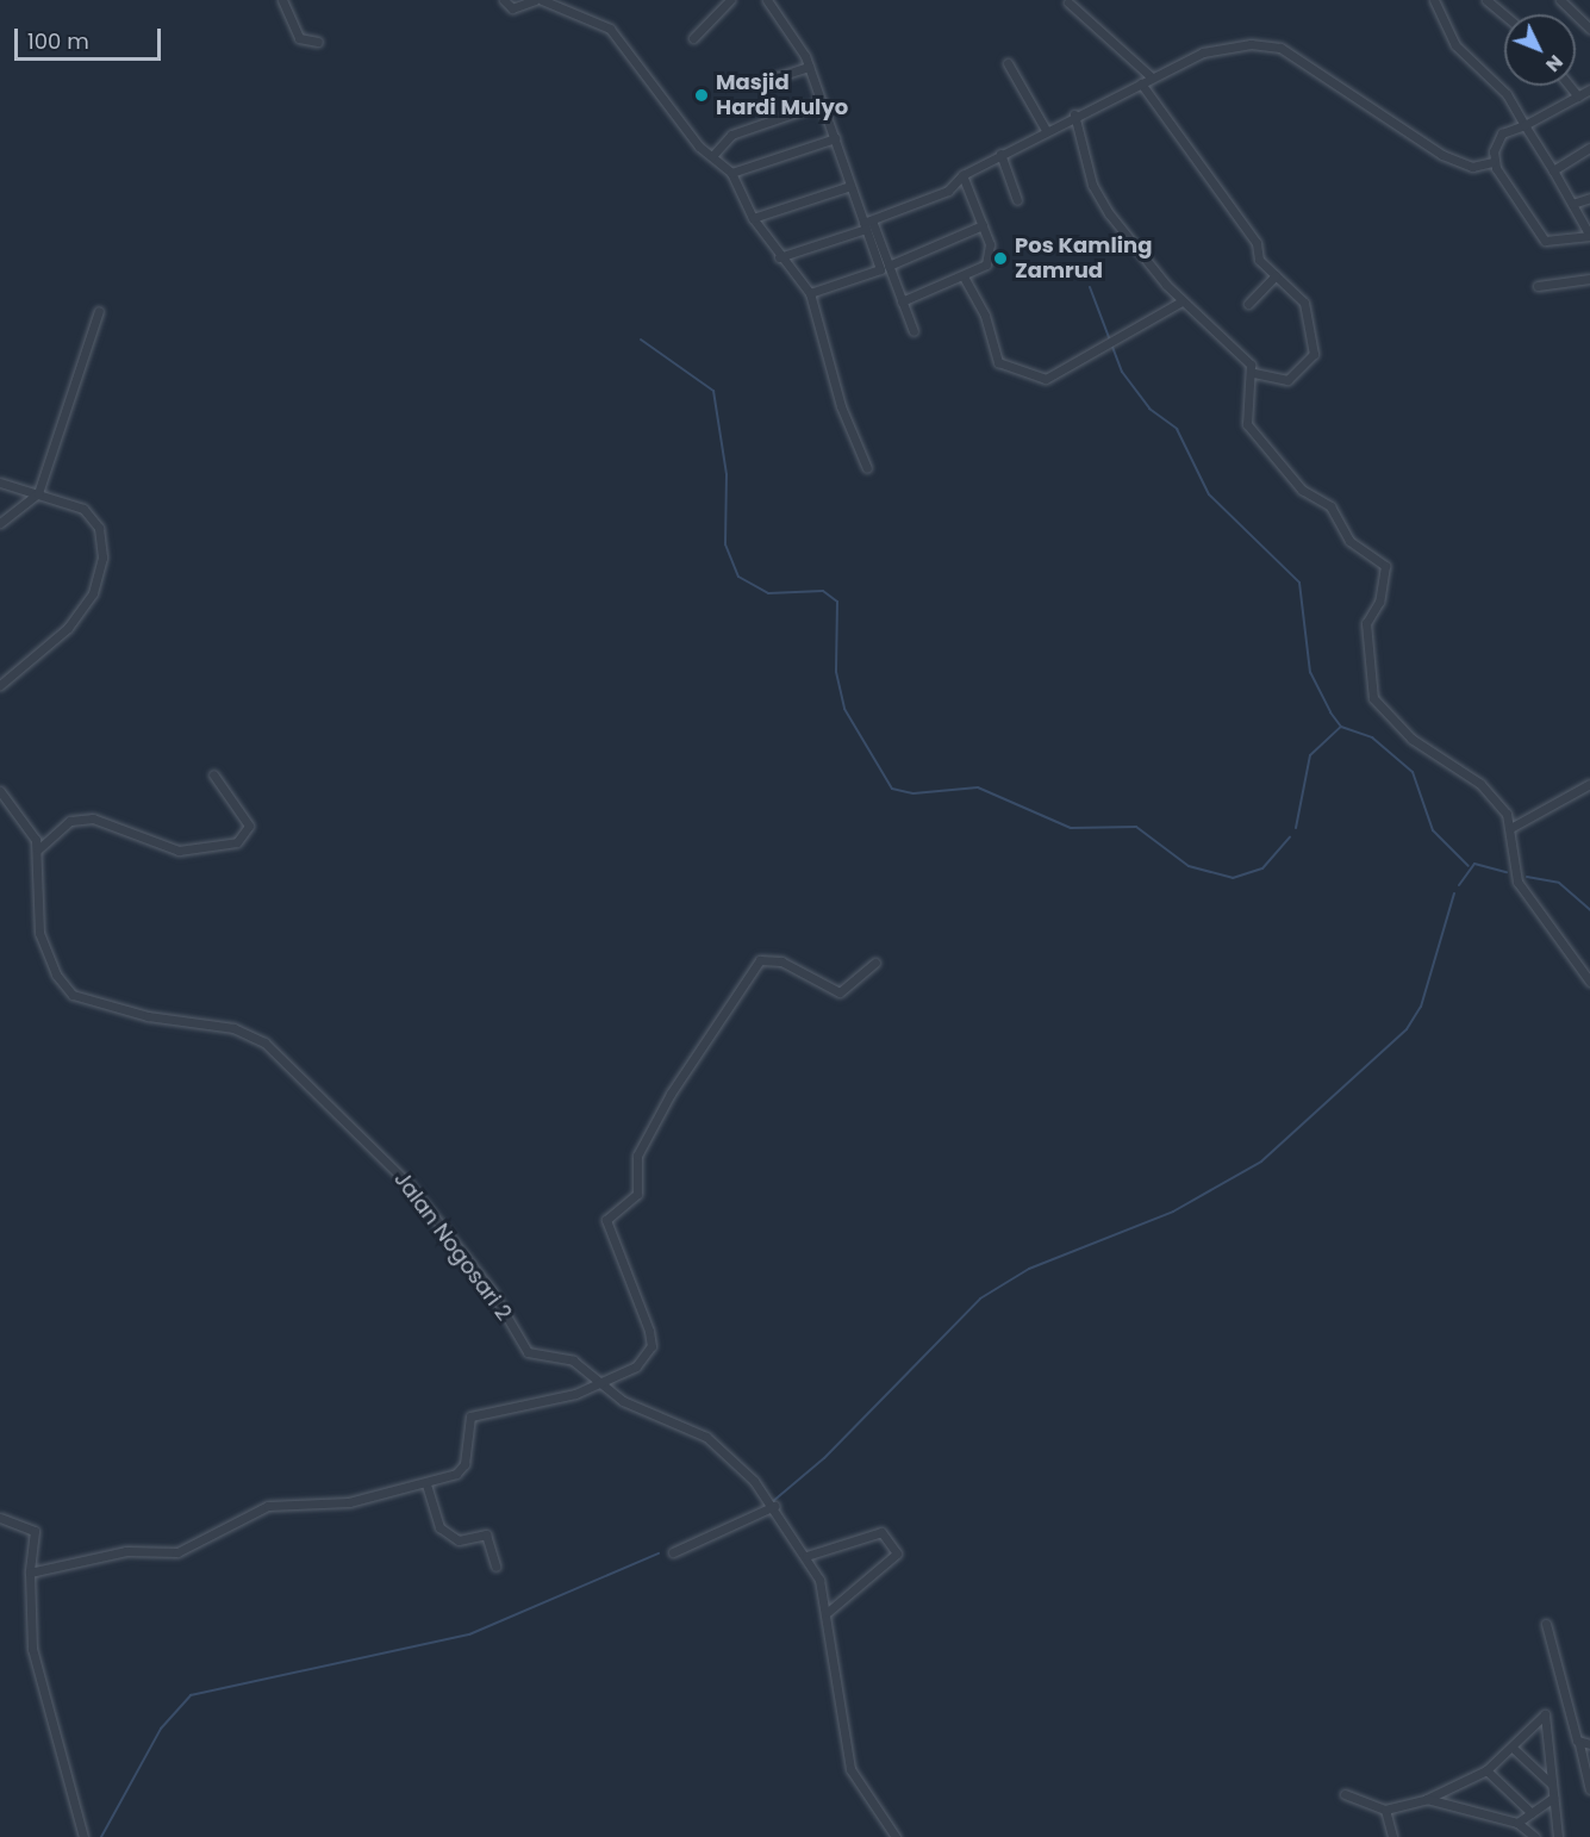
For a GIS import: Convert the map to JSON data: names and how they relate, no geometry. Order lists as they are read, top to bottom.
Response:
{
  "streets": {
    "street": ["Jalan Nogosari 2"]
  },
  "places": ["Masjid Hardi Mulyo", "Pos Kamling Zamrud"],
  "scale_bar": "100 m",
  "north": "bottom right"
}
